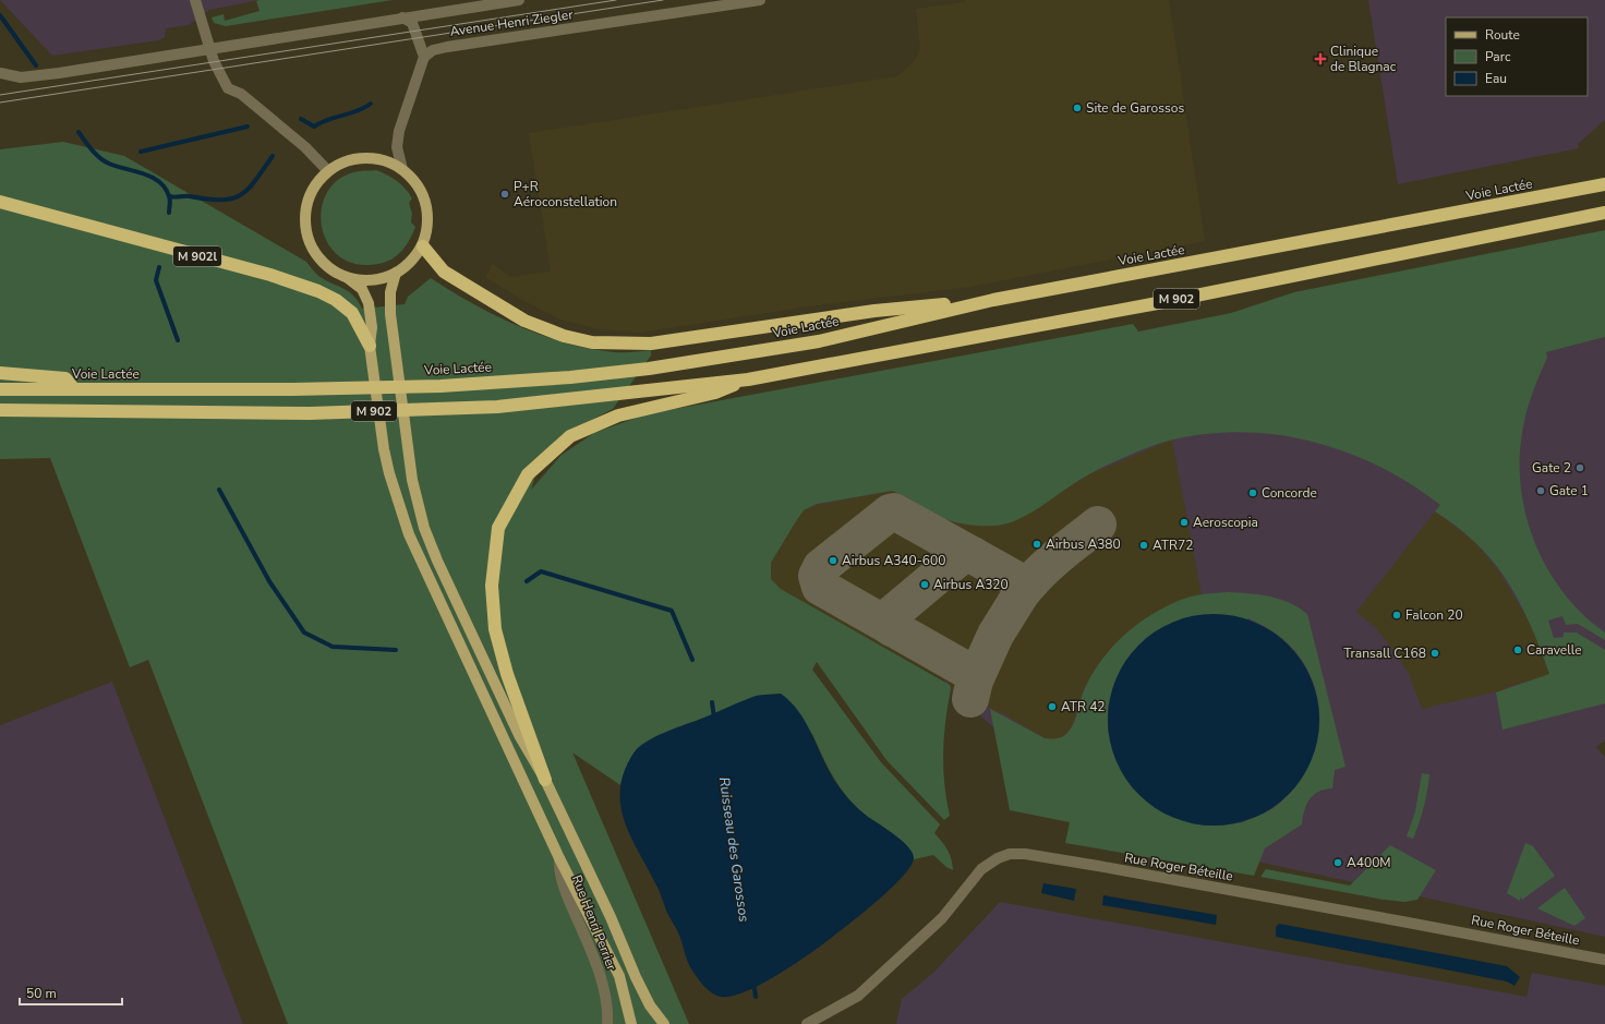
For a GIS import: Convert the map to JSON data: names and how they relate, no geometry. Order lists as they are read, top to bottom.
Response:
{
  "streets": {
    "highway": ["Voie Lactée", "M 902l", "M 902"],
    "street": ["Avenue Henri Ziegler", "Rue Roger Béteille", "Rue Henri Perrier"]
  },
  "water": ["Ruisseau des Garossos"],
  "places": {
    "health": ["Clinique de Blagnac"],
    "other": [
      "Site de Garossos",
      "P+R Aéroconstellation",
      "Gate 2",
      "Gate 1",
      "Concorde",
      "Aeroscopia",
      "Airbus A380",
      "ATR72",
      "Airbus A340-600",
      "Airbus A320",
      "Falcon 20",
      "Caravelle",
      "Transall C168",
      "ATR 42",
      "A400M"
    ]
  },
  "legend": ["Route", "Parc", "Eau"],
  "scale_bar": "50 m"
}
